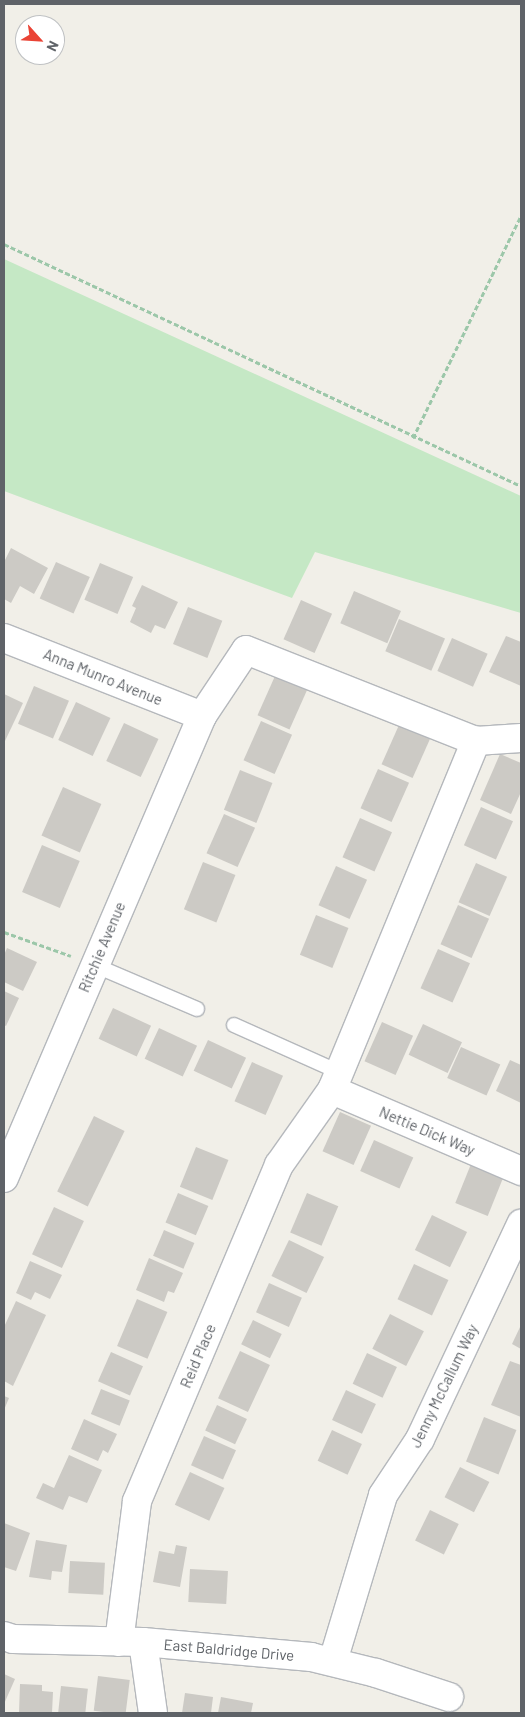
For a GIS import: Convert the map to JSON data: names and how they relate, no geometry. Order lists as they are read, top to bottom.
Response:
{
  "streets": {
    "street": [
      "Anna Munro Avenue",
      "Ritchie Avenue",
      "Nettie Dick Way",
      "Reid Place",
      "Jenny McCallum Way",
      "East Baldridge Drive"
    ]
  },
  "crossings": [
    ["Anna Munro Avenue", "Ritchie Avenue"],
    ["Ritchie Avenue", "Reid Place"],
    ["Nettie Dick Way", "Reid Place"],
    ["Reid Place", "East Baldridge Drive"],
    ["Jenny McCallum Way", "East Baldridge Drive"]
  ],
  "north": "bottom right"
}
